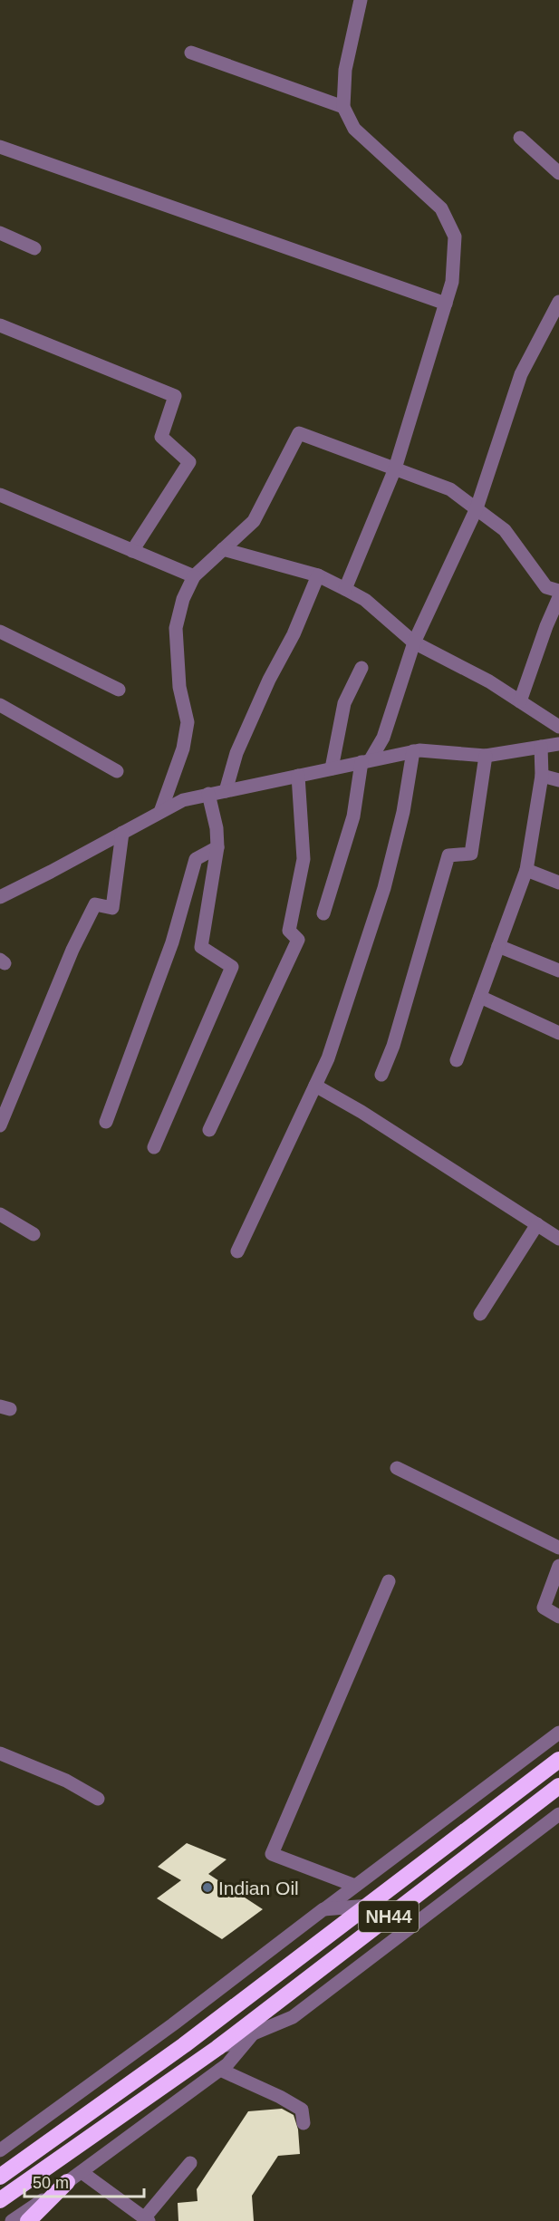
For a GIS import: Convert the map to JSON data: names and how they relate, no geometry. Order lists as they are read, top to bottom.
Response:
{
  "streets": {
    "highway": ["NH44"]
  },
  "places": ["Indian Oil"],
  "scale_bar": "50 m"
}
